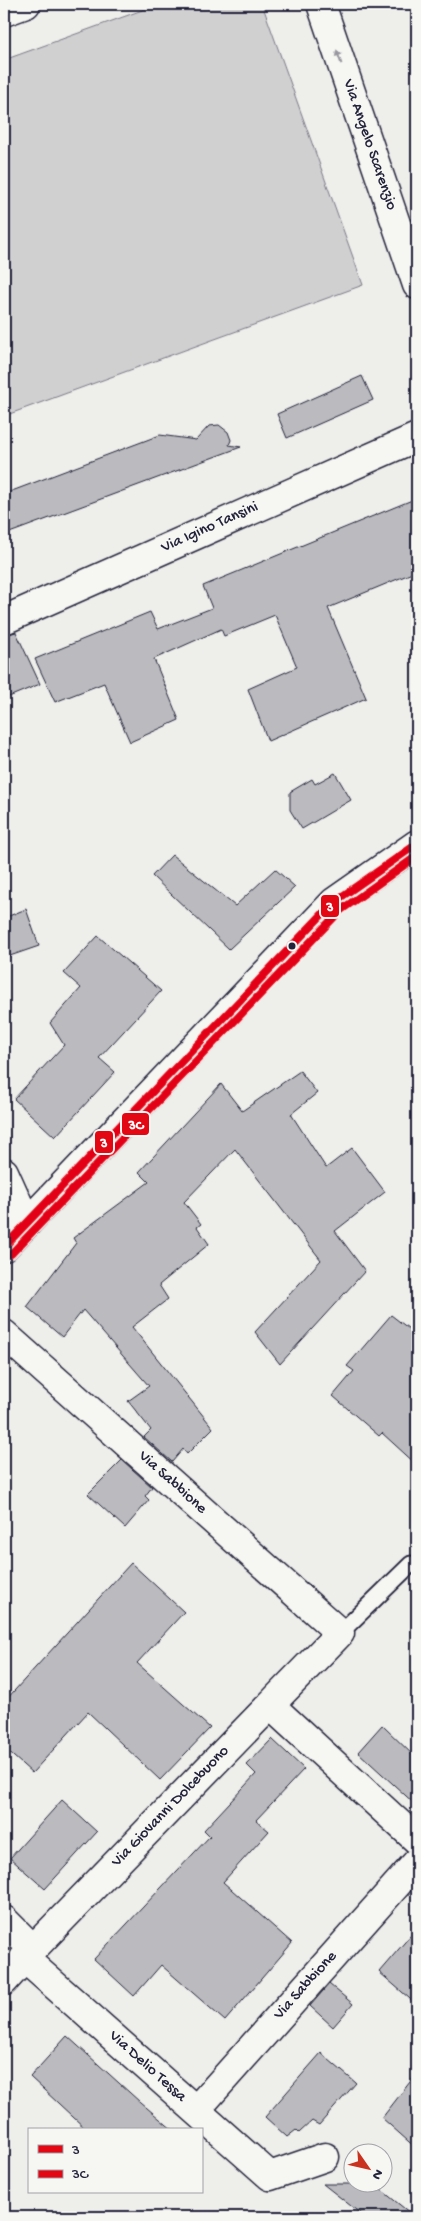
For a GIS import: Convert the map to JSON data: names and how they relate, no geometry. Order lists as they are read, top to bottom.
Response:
{
  "streets": {
    "street": [
      "Via Angelo Scarenzio",
      "Via Igino Tansini",
      "Via Sabbione",
      "Via Giovanni Dolcebuono",
      "Via Delio Tessa"
    ]
  },
  "crossings": [
    ["Via Sabbione", "Via Giovanni Dolcebuono"],
    ["Via Sabbione", "Via Delio Tessa"],
    ["Via Giovanni Dolcebuono", "Via Delio Tessa"]
  ],
  "one_way": ["Via Angelo Scarenzio"],
  "lines": ["transit line 3", "transit line 3C"],
  "legend": ["3", "3C"],
  "north": "bottom right"
}
